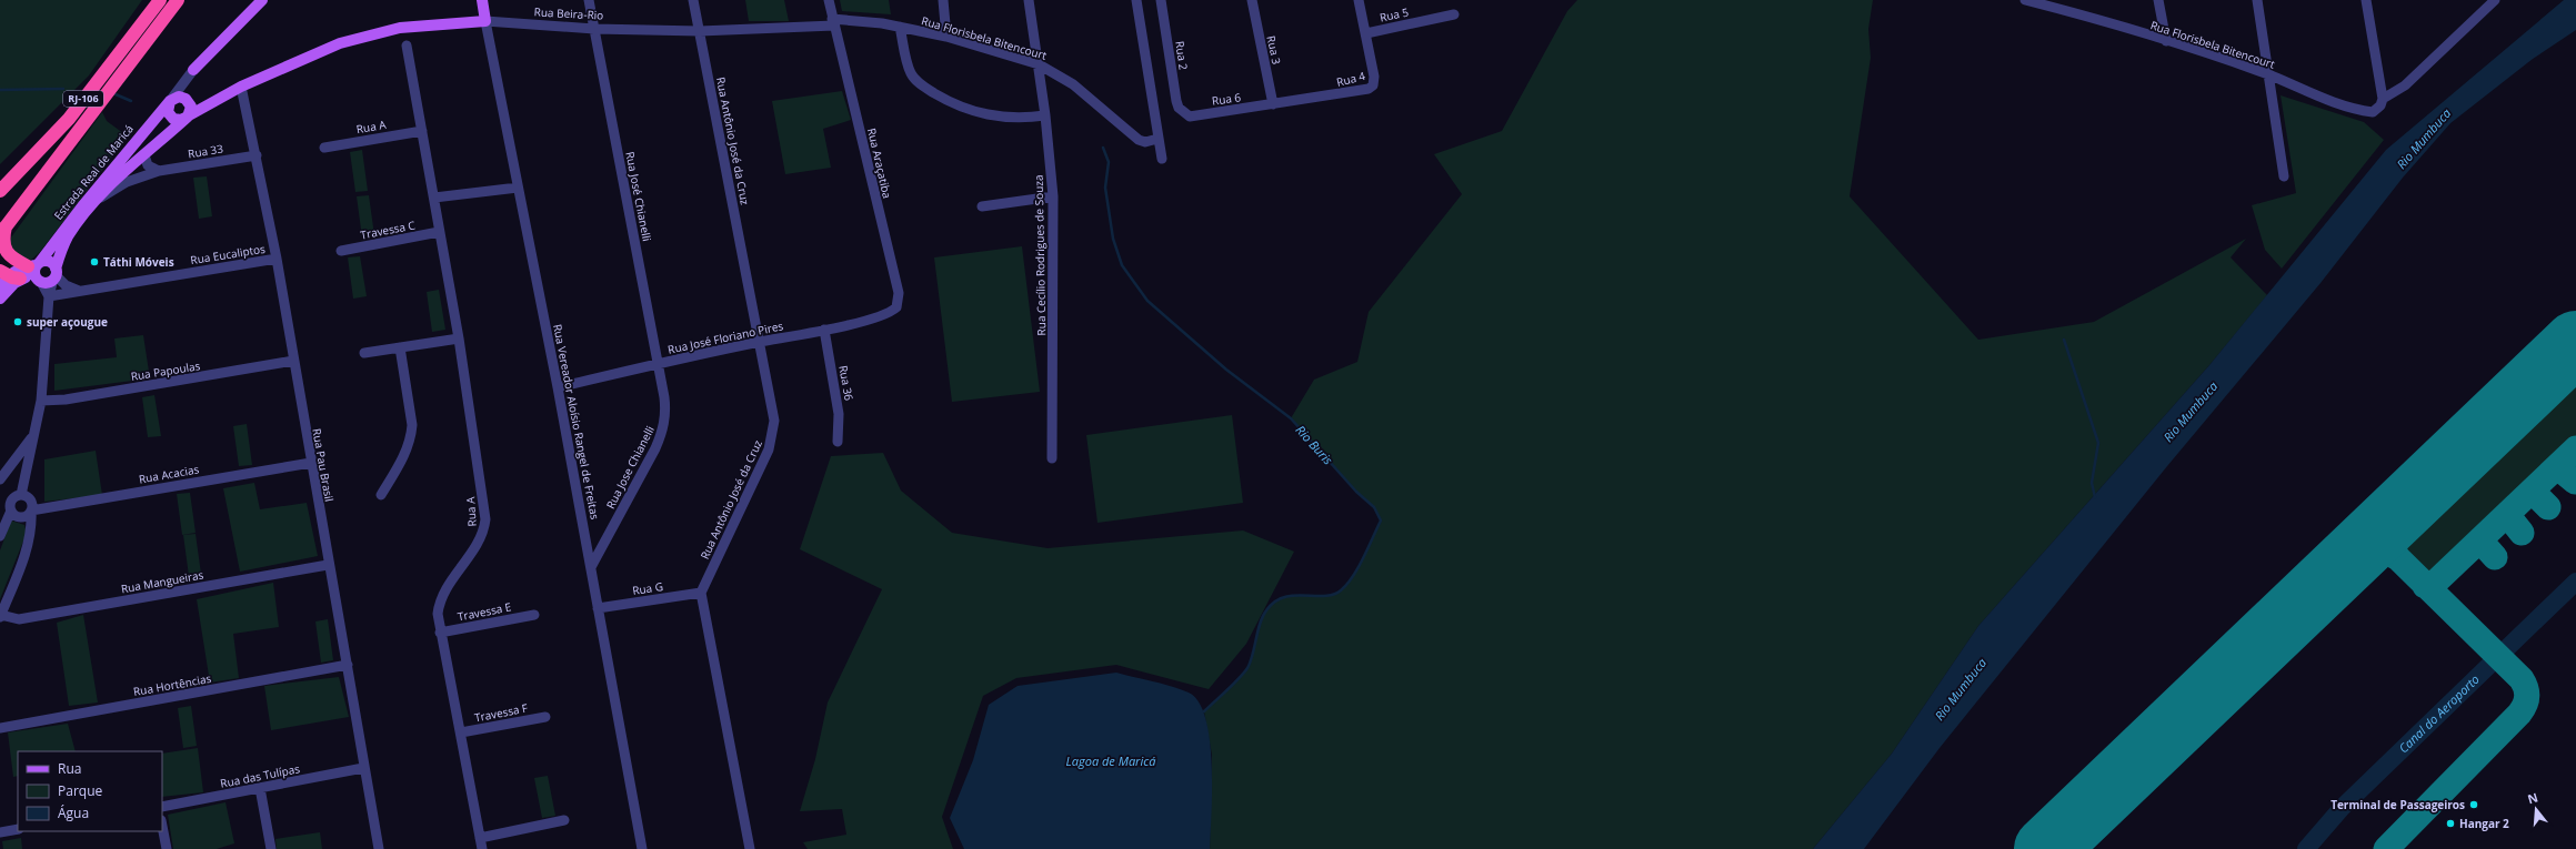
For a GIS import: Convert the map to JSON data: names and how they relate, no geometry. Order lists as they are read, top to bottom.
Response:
{
  "streets": {
    "highway": ["RJ-106"],
    "main road": ["Rua Beira-Rio", "Estrada Real de Maricá", "Rua Vereador Aloísio Rangel de Freitas"],
    "street": [
      "Rua 5",
      "Rua Florisbela Bitencourt",
      "Rua 3",
      "Rua 2",
      "Rua 4",
      "Rua 6",
      "Rua A",
      "Rua Antônio José da Cruz",
      "Rua 33",
      "Rua Araçatiba",
      "Rua José Chianelli",
      "Travessa C",
      "Rua Eucaliptos",
      "Rua Cecílio Rodrigues de Souza",
      "Rua José Floriano Pires",
      "Rua Papoulas",
      "Rua 36",
      "Rua Pau Brasil",
      "Rua Jose Chianelli",
      "Rua Acacias",
      "Rua Mangueiras",
      "Rua G",
      "Travessa E",
      "Rua Hortências",
      "Travessa F",
      "Rua das Tulípas"
    ]
  },
  "crossings": [
    ["Rua Beira-Rio", "Rua Florisbela Bitencourt"],
    ["Rua Beira-Rio", "Rua Antônio José da Cruz"],
    ["Rua Beira-Rio", "Rua Araçatiba"],
    ["Rua Beira-Rio", "Estrada Real de Maricá"],
    ["Rua Beira-Rio", "Rua José Chianelli"],
    ["Rua Beira-Rio", "Rua Vereador Aloísio Rangel de Freitas"],
    ["Rua Beira-Rio", "Rua Pau Brasil"],
    ["Rua 5", "Rua 4"],
    ["Rua Florisbela Bitencourt", "Rua Araçatiba"],
    ["Rua Florisbela Bitencourt", "Rua Cecílio Rodrigues de Souza"],
    ["Rua 3", "Rua 4"],
    ["Rua 3", "Rua 6"],
    ["Rua 2", "Rua 6"],
    ["Rua 4", "Rua 6"],
    ["Rua A", "Travessa C"],
    ["Rua A", "Travessa E"],
    ["Rua A", "Travessa F"],
    ["Rua Antônio José da Cruz", "Rua José Floriano Pires"],
    ["Rua Antônio José da Cruz", "Rua G"],
    ["Rua 33", "Estrada Real de Maricá"],
    ["Rua 33", "Rua Pau Brasil"],
    ["Rua Araçatiba", "Rua José Floriano Pires"],
    ["Estrada Real de Maricá", "Rua Eucaliptos"],
    ["Estrada Real de Maricá", "Rua Papoulas"],
    ["Estrada Real de Maricá", "Rua Acacias"],
    ["Rua José Chianelli", "Rua José Floriano Pires"],
    ["Rua José Chianelli", "Rua Jose Chianelli"],
    ["Rua Eucaliptos", "Rua Pau Brasil"],
    ["Rua José Floriano Pires", "Rua 36"],
    ["Rua José Floriano Pires", "Rua Vereador Aloísio Rangel de Freitas"],
    ["Rua Papoulas", "Rua Pau Brasil"],
    ["Rua Vereador Aloísio Rangel de Freitas", "Rua Jose Chianelli"],
    ["Rua Vereador Aloísio Rangel de Freitas", "Rua G"],
    ["Rua Pau Brasil", "Rua Acacias"],
    ["Rua Pau Brasil", "Rua Mangueiras"],
    ["Rua Pau Brasil", "Rua Hortências"],
    ["Rua Pau Brasil", "Rua das Tulípas"]
  ],
  "water": [
    "Rio Mumbuca",
    "Rio Buris",
    "Canal do Aeroporto",
    "Lagoa de Maricá"
  ],
  "places": [
    "Táthi Móveis",
    "super açougue",
    "Terminal de Passageiros",
    "Hangar 2"
  ],
  "legend": ["Rua", "Parque", "Água"],
  "north": "top"
}
